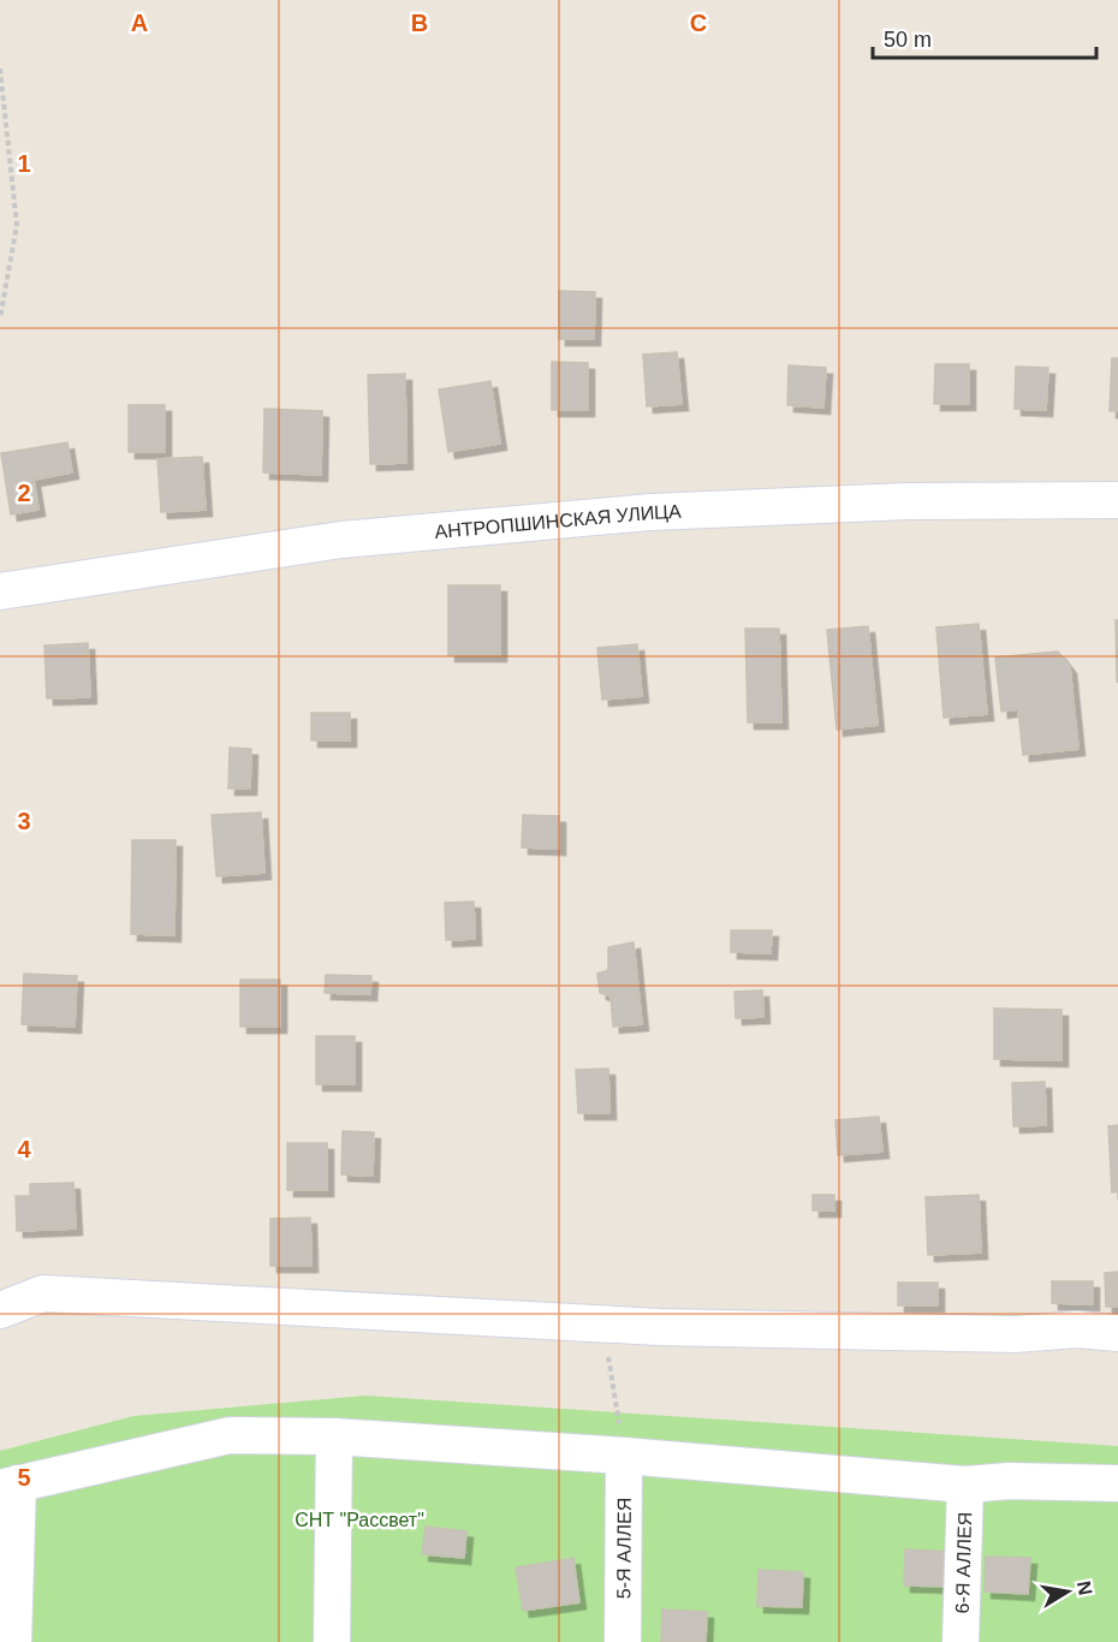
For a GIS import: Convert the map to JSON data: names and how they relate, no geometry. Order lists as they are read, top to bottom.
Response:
{
  "streets": {
    "street": ["АНТРОПШИНСКАЯ УЛИЦА", "5-Я АЛЛЕЯ", "6-Я АЛЛЕЯ"]
  },
  "parks": ["СНТ \"Рассвет\""],
  "scale_bar": "50 m",
  "north": "right",
  "grid": {
    "columns": ["A", "B", "C"],
    "rows": [
      "1",
      "2",
      "3",
      "4",
      "5"
    ]
  }
}
